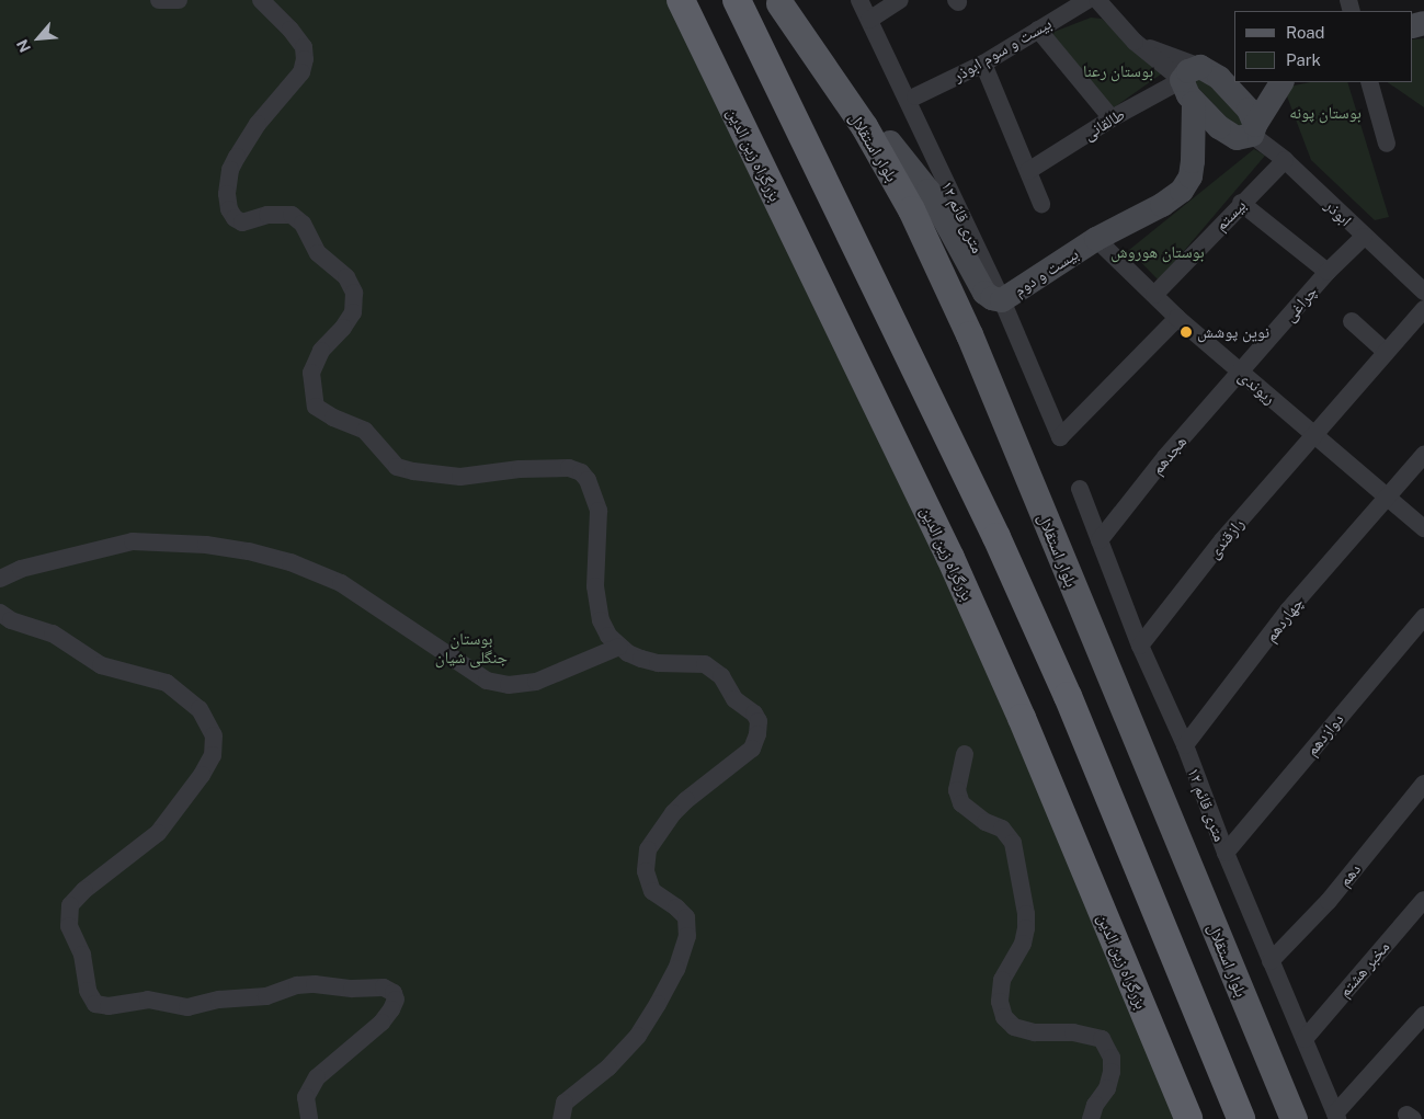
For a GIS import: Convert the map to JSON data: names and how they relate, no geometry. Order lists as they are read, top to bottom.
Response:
{
  "streets": {
    "highway": ["بزرگراه زین الدین"],
    "main road": ["بلوار استقلال", "بیست و دوم"],
    "street": [
      "بیست و سوم ابوذر",
      "طالقانی",
      "ابوذر",
      "بیستم",
      "۱۲ متری قائم",
      "چراغی",
      "ریوندی",
      "هجدهم",
      "رازقندی",
      "چهاردهم",
      "دوازدهم",
      "دهم",
      "مخبر هشتم"
    ]
  },
  "crossings": [
    ["بلوار استقلال", "۱۲ متری قائم"],
    ["بلوار استقلال", "بیست و دوم"],
    ["ابوذر", "بیستم"],
    ["ابوذر", "چراغی"],
    ["بیستم", "ریوندی"],
    ["۱۲ متری قائم", "بیست و دوم"],
    ["۱۲ متری قائم", "ریوندی"],
    ["۱۲ متری قائم", "هجدهم"],
    ["۱۲ متری قائم", "رازقندی"],
    ["۱۲ متری قائم", "چهاردهم"],
    ["۱۲ متری قائم", "دوازدهم"],
    ["۱۲ متری قائم", "دهم"],
    ["۱۲ متری قائم", "مخبر هشتم"],
    ["بیست و دوم", "ریوندی"],
    ["چراغی", "ریوندی"],
    ["چراغی", "هجدهم"],
    ["ریوندی", "هجدهم"],
    ["ریوندی", "رازقندی"],
    ["ریوندی", "چهاردهم"]
  ],
  "parks": [
    "بوستان رعنا",
    "بوستان پونه",
    "بوستان هوروش",
    "بوستان جنگلی شیان"
  ],
  "places": ["نوین پوشش"],
  "legend": ["Road", "Park"],
  "north": "bottom left"
}
